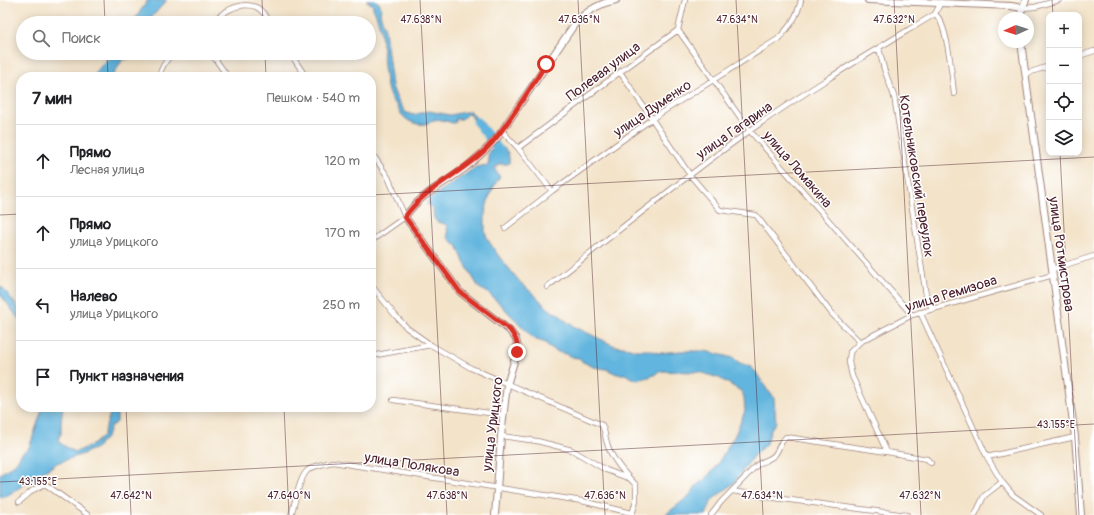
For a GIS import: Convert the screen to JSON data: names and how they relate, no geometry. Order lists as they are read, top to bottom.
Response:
{
  "streets": {
    "street": [
      "Полевая улица",
      "улица Думенко",
      "улица Гагарина",
      "улица Ломакина",
      "Котельниковский переулок",
      "улица Ротмистрова",
      "улица Ремизова",
      "улица Урицкого",
      "улица Полякова"
    ]
  },
  "crossings": [
    ["Полевая улица", "улица Ломакина"],
    ["улица Думенко", "улица Ломакина"],
    ["улица Гагарина", "улица Ломакина"],
    ["улица Гагарина", "Котельниковский переулок"],
    ["улица Ломакина", "улица Ремизова"],
    ["Котельниковский переулок", "улица Ремизова"],
    ["улица Ротмистрова", "улица Ремизова"],
    ["улица Урицкого", "улица Полякова"]
  ],
  "north": "left",
  "page": {
    "map_buttons": ["+", "−"],
    "search": "Поиск",
    "heading": ["7 мин", "Пешком · 540 m"],
    "list": [
      ["Прямо", "Лесная улица", "120 m"],
      ["Прямо", "улица Урицкого", "170 m"],
      ["Налево", "улица Урицкого", "250 m"],
      "Пункт назначения"
    ]
  },
  "coordinates": [
    "47.638°N",
    "47.636°N",
    "47.634°N",
    "47.632°N",
    "43.155°E",
    "47.642°N",
    "47.640°N"
  ]
}
